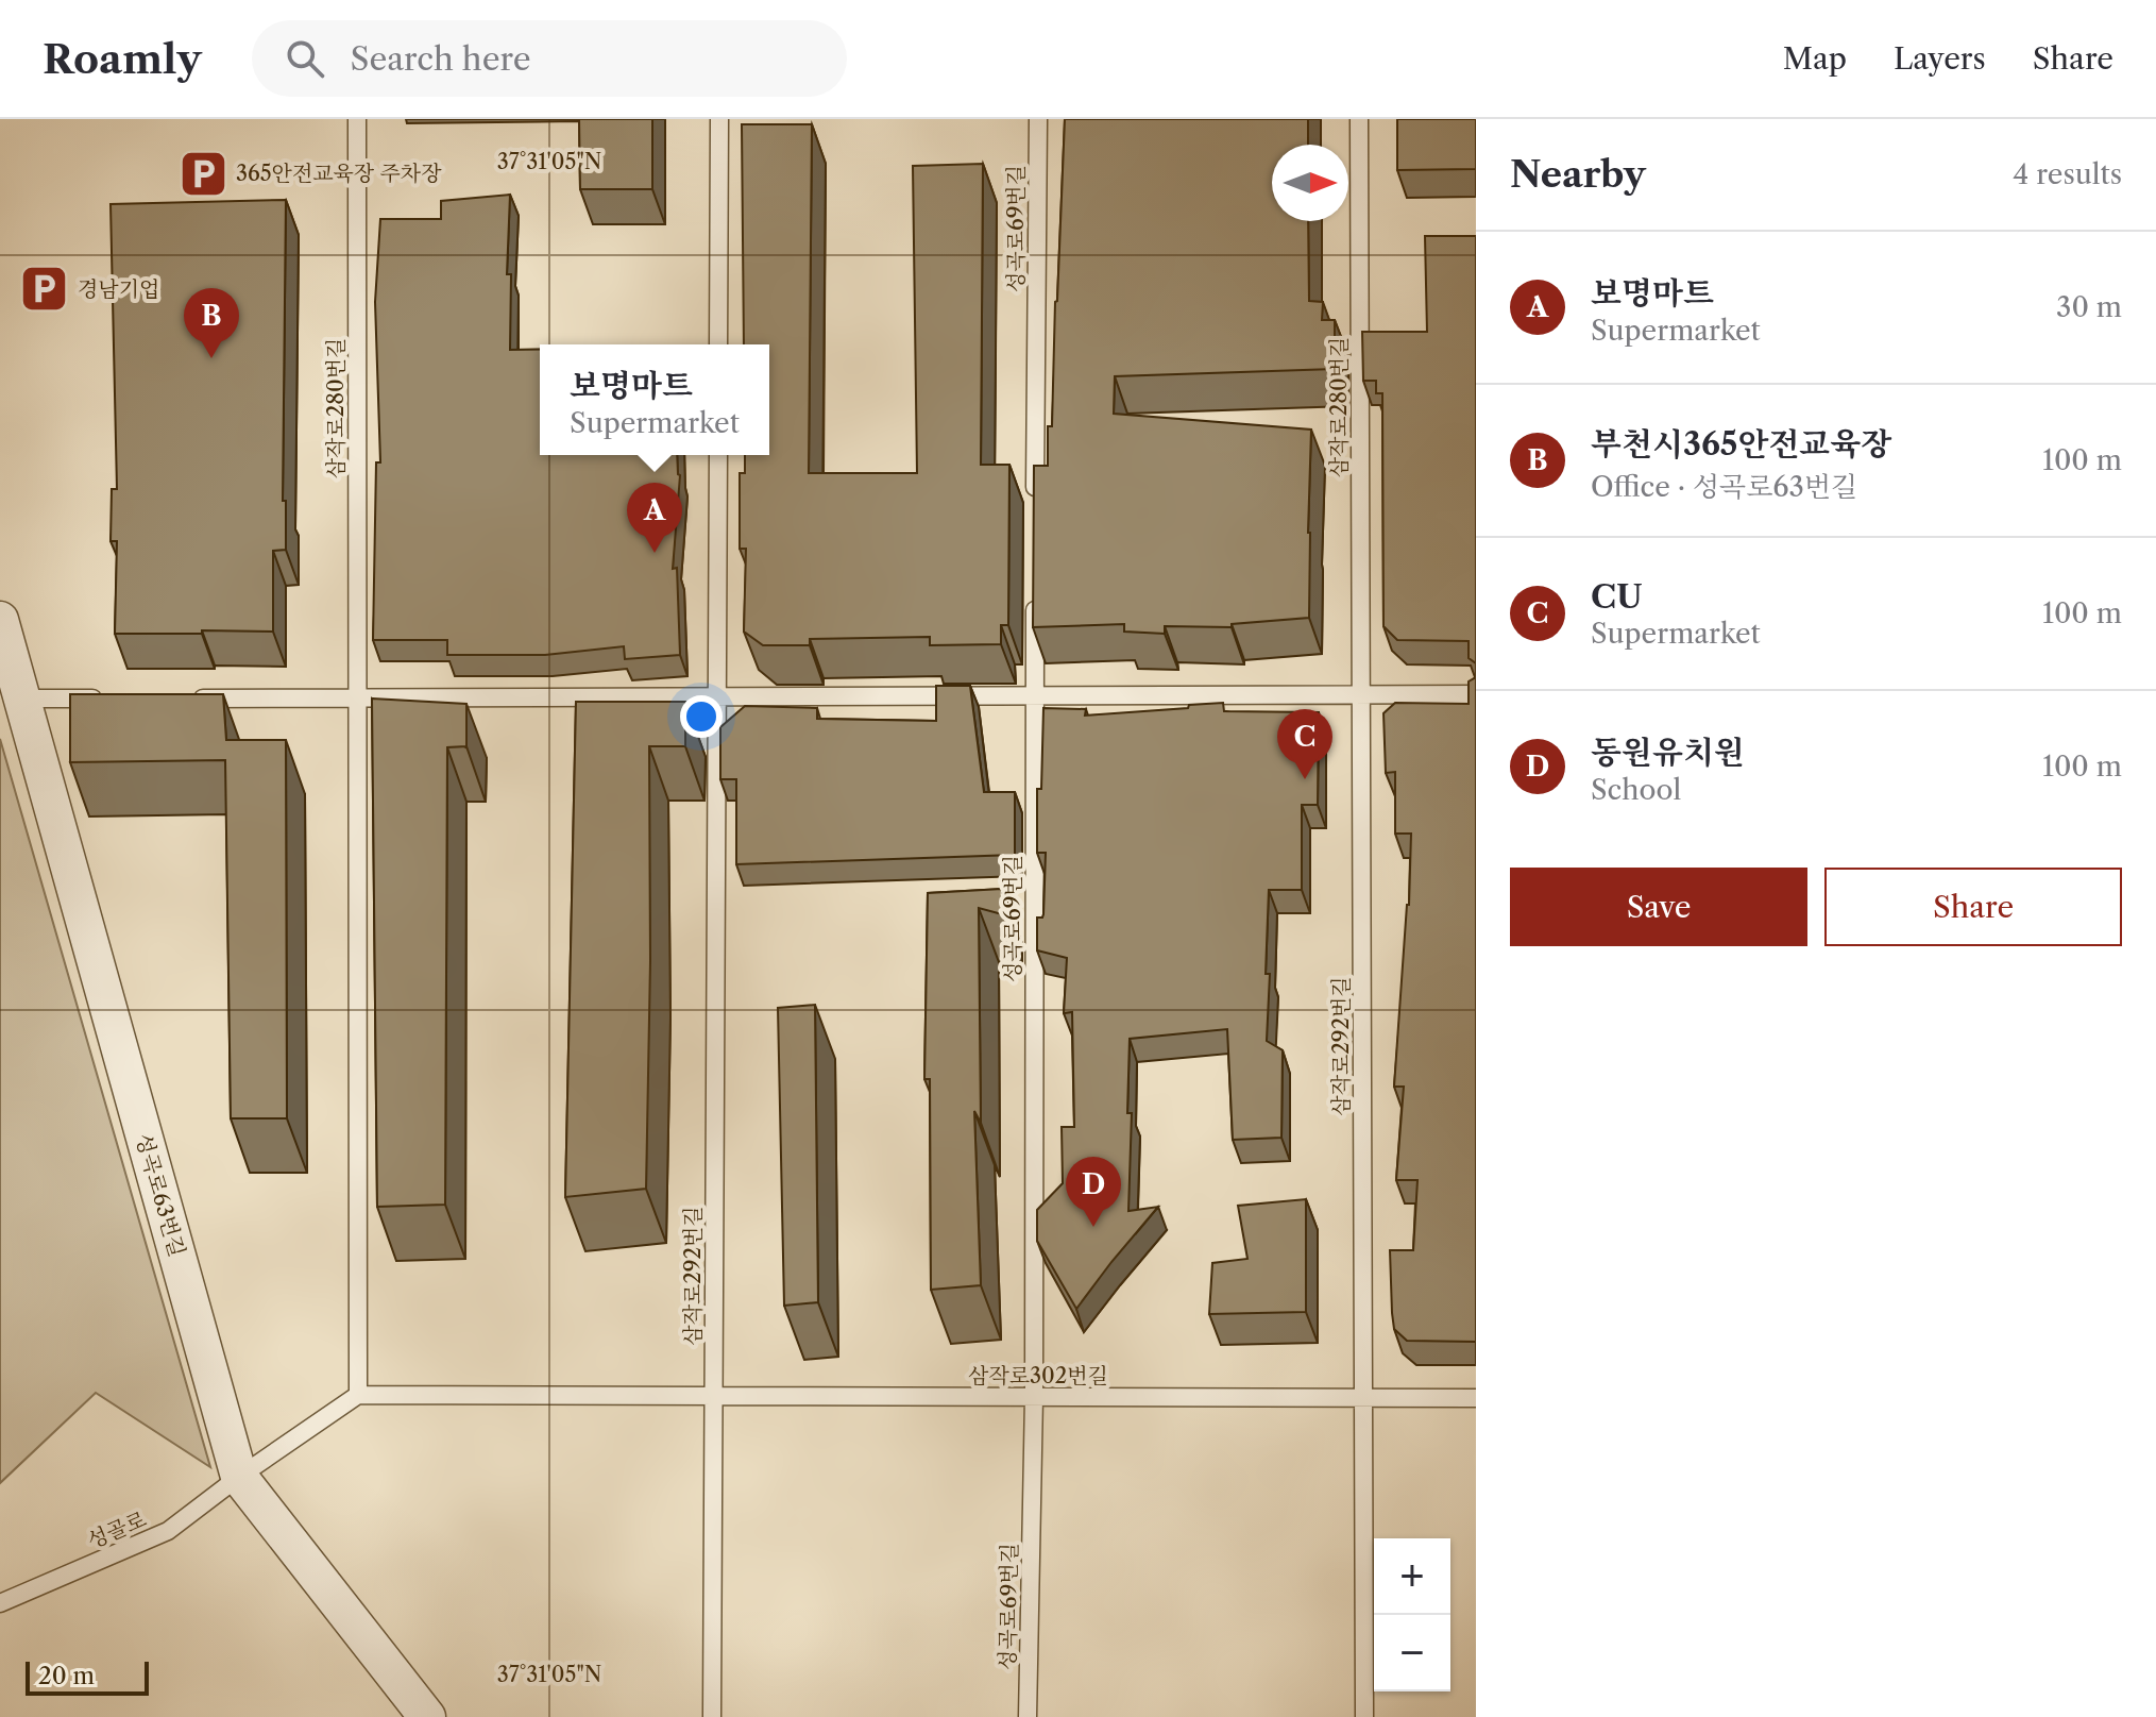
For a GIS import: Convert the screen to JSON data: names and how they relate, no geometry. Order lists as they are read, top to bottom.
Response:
{
  "streets": {
    "street": ["성곡로63번길"],
    "lane": [
      "성곡로69번길",
      "삼작로280번길",
      "삼작로292번길",
      "삼작로302번길",
      "성골로"
    ]
  },
  "crossings": [
    ["성곡로69번길", "삼작로302번길"],
    ["삼작로280번길", "삼작로292번길"],
    ["삼작로292번길", "삼작로302번길"],
    ["성곡로63번길", "성골로"]
  ],
  "places": {
    "parking": ["365안전교육장 주차장", "경남기업"]
  },
  "scale_bar": "20 m",
  "north": "right",
  "page": {
    "header": "Roamly",
    "search": "Search here",
    "nav": ["Map", "Layers", "Share"],
    "heading": ["Nearby", "4 results"],
    "list": [
      {
        "mark": "A",
        "name": "보명마트",
        "note": "Supermarket",
        "value": "30 m"
      },
      {
        "mark": "B",
        "name": "부천시365안전교육장",
        "note": "Office · 성곡로63번길",
        "value": "100 m"
      },
      {
        "mark": "C",
        "name": "CU",
        "note": "Supermarket",
        "value": "100 m"
      },
      {
        "mark": "D",
        "name": "동원유치원",
        "note": "School",
        "value": "100 m"
      }
    ],
    "pins": [
      "B",
      "A",
      "C",
      "D"
    ],
    "popup": ["보명마트", "Supermarket"],
    "buttons": ["Save", "Share"],
    "map_buttons": ["+", "−"],
    "scale": "20 m"
  },
  "coordinates": ["37°31'05\"N"]
}
